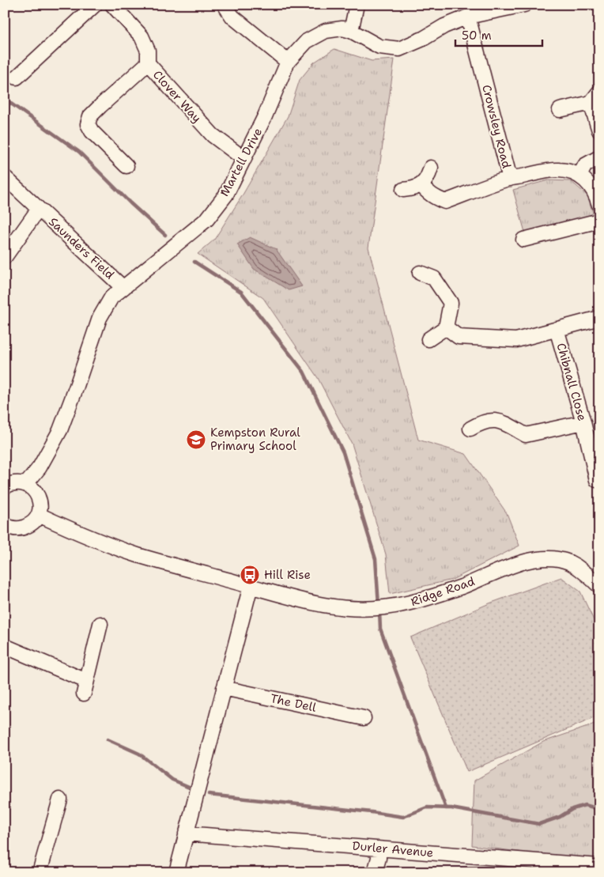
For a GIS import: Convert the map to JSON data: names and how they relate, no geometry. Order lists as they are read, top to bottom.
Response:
{
  "streets": {
    "street": [
      "Clover Way",
      "Crowsley Road",
      "Martell Drive",
      "Saunders Field",
      "Chibnall Close",
      "Ridge Road",
      "The Dell",
      "Durler Avenue"
    ]
  },
  "crossings": [
    ["Clover Way", "Martell Drive"],
    ["Martell Drive", "Saunders Field"]
  ],
  "places": {
    "school or university": ["Kempston Rural Primary School"],
    "bus stop": ["Hill Rise"]
  },
  "scale_bar": "50 m"
}
